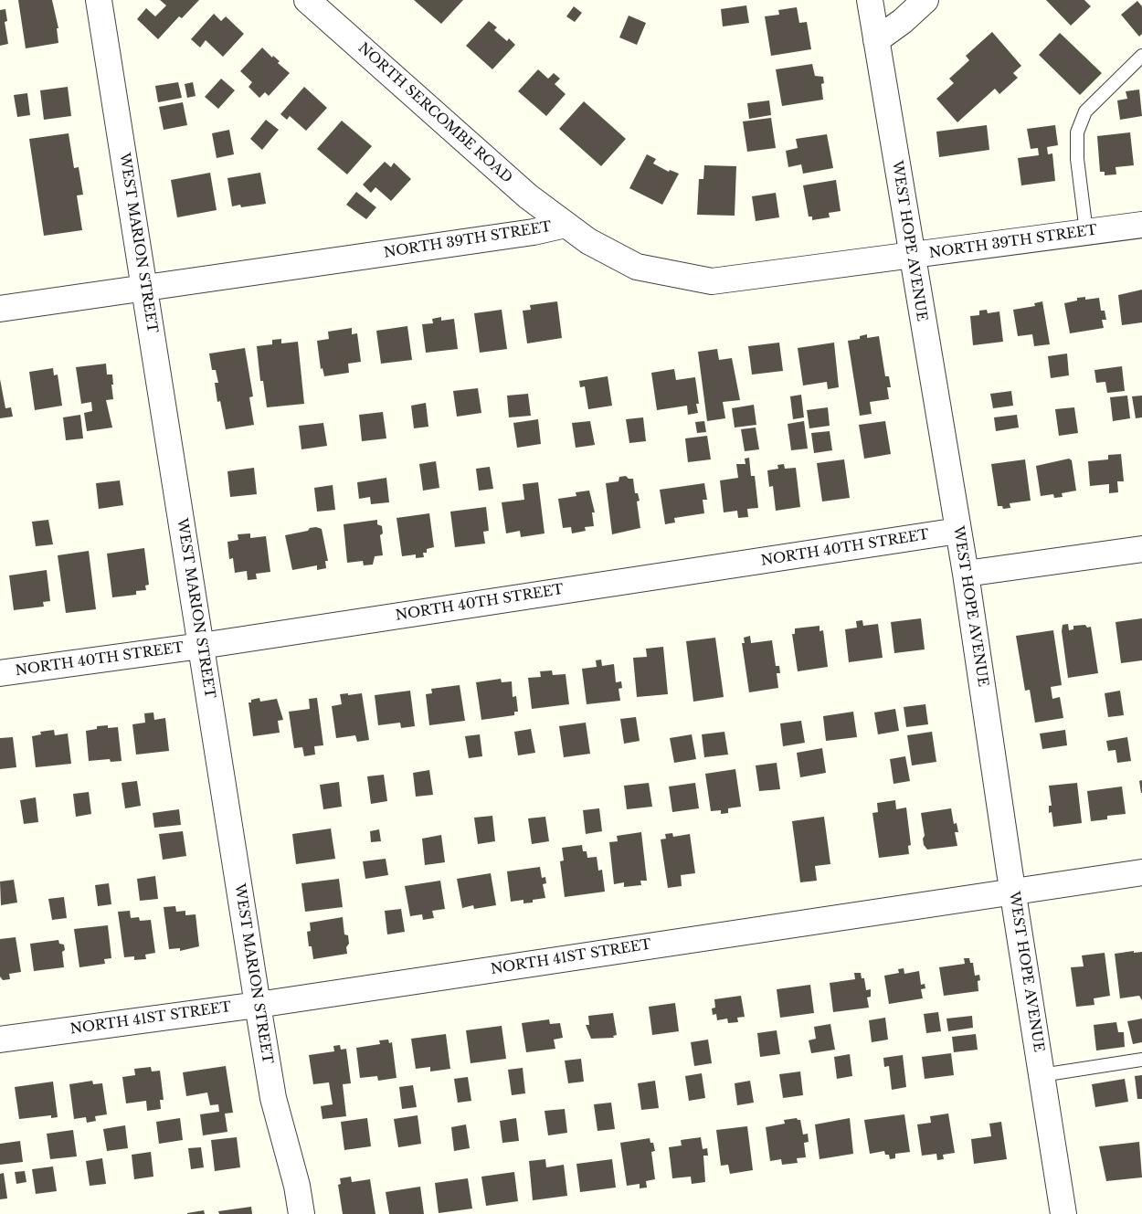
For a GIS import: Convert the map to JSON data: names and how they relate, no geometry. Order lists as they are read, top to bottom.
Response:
{
  "streets": {
    "street": [
      "NORTH SERCOMBE ROAD",
      "NORTH 39TH STREET",
      "WEST HOPE AVENUE",
      "WEST MARION STREET",
      "NORTH 40TH STREET",
      "NORTH 41ST STREET"
    ]
  },
  "crossings": [
    ["NORTH SERCOMBE ROAD", "NORTH 39TH STREET"],
    ["NORTH 39TH STREET", "WEST HOPE AVENUE"],
    ["NORTH 39TH STREET", "WEST MARION STREET"],
    ["WEST HOPE AVENUE", "NORTH 40TH STREET"],
    ["WEST HOPE AVENUE", "NORTH 41ST STREET"],
    ["WEST MARION STREET", "NORTH 40TH STREET"],
    ["WEST MARION STREET", "NORTH 41ST STREET"]
  ]
}
